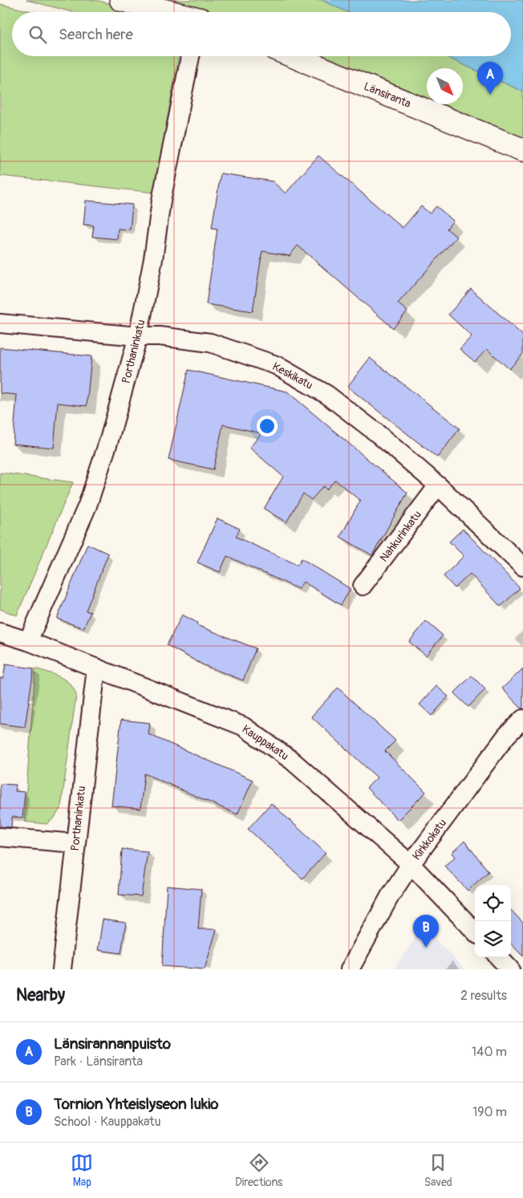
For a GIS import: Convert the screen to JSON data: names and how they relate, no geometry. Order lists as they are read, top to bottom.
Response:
{
  "streets": {
    "street": [
      "Länsiranta",
      "Porthaninkatu",
      "Keskikatu",
      "Nahkurinkatu",
      "Kauppakatu",
      "Kirkkokatu"
    ]
  },
  "crossings": [
    ["Porthaninkatu", "Keskikatu"],
    ["Porthaninkatu", "Kauppakatu"],
    ["Keskikatu", "Nahkurinkatu"],
    ["Kauppakatu", "Kirkkokatu"]
  ],
  "north": "bottom right",
  "page": {
    "search": "Search here",
    "pins": ["A", "B"],
    "heading": ["Nearby", "2 results"],
    "list": [
      {
        "mark": "A",
        "name": "Länsirannanpuisto",
        "note": "Park · Länsiranta",
        "value": "140 m"
      },
      {
        "mark": "B",
        "name": "Tornion Yhteislyseon lukio",
        "note": "School · Kauppakatu",
        "value": "190 m"
      }
    ],
    "nav": ["Map", "Directions", "Saved"]
  }
}
